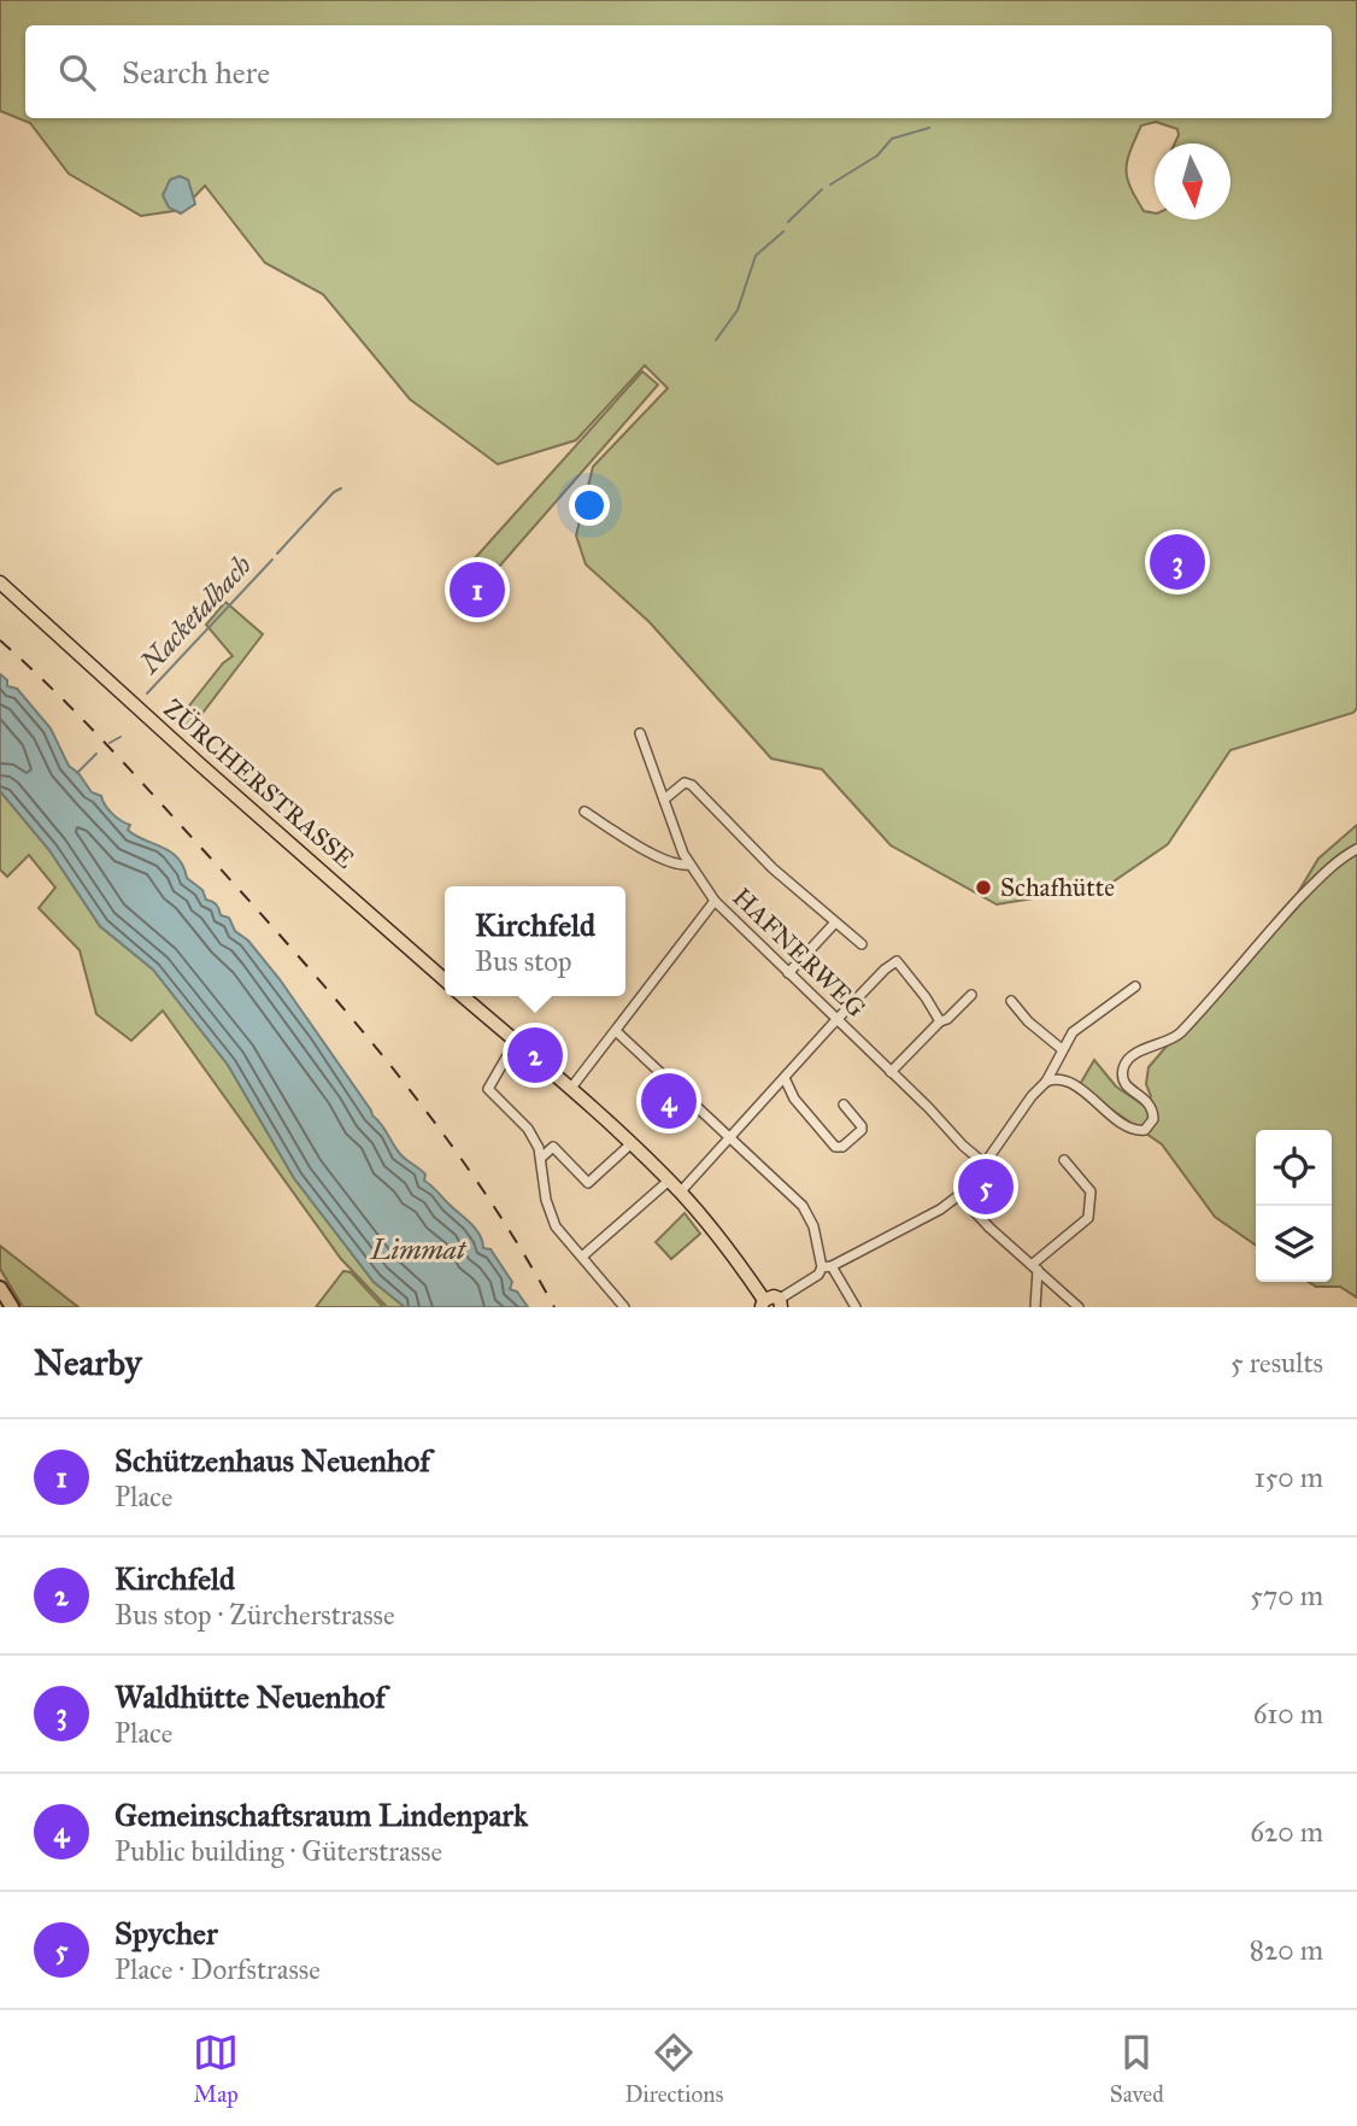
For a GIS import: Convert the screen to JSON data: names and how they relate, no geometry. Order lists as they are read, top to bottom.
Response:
{
  "streets": {
    "main road": ["ZÜRCHERSTRASSE"],
    "street": ["HAFNERWEG"]
  },
  "water": ["Nacketalbach", "Limmat"],
  "places": ["Schafhütte"],
  "north": "bottom",
  "page": {
    "search": "Search here",
    "pins": [
      "3",
      "1",
      "2",
      "4",
      "5"
    ],
    "popup": ["Kirchfeld", "Bus stop"],
    "heading": ["Nearby", "5 results"],
    "list": [
      {
        "mark": "1",
        "name": "Schützenhaus Neuenhof",
        "note": "Place",
        "value": "150 m"
      },
      {
        "mark": "2",
        "name": "Kirchfeld",
        "note": "Bus stop · Zürcherstrasse",
        "value": "570 m"
      },
      {
        "mark": "3",
        "name": "Waldhütte Neuenhof",
        "note": "Place",
        "value": "610 m"
      },
      {
        "mark": "4",
        "name": "Gemeinschaftsraum Lindenpark",
        "note": "Public building · Güterstrasse",
        "value": "620 m"
      },
      {
        "mark": "5",
        "name": "Spycher",
        "note": "Place · Dorfstrasse",
        "value": "820 m"
      }
    ],
    "nav": ["Map", "Directions", "Saved"]
  }
}
